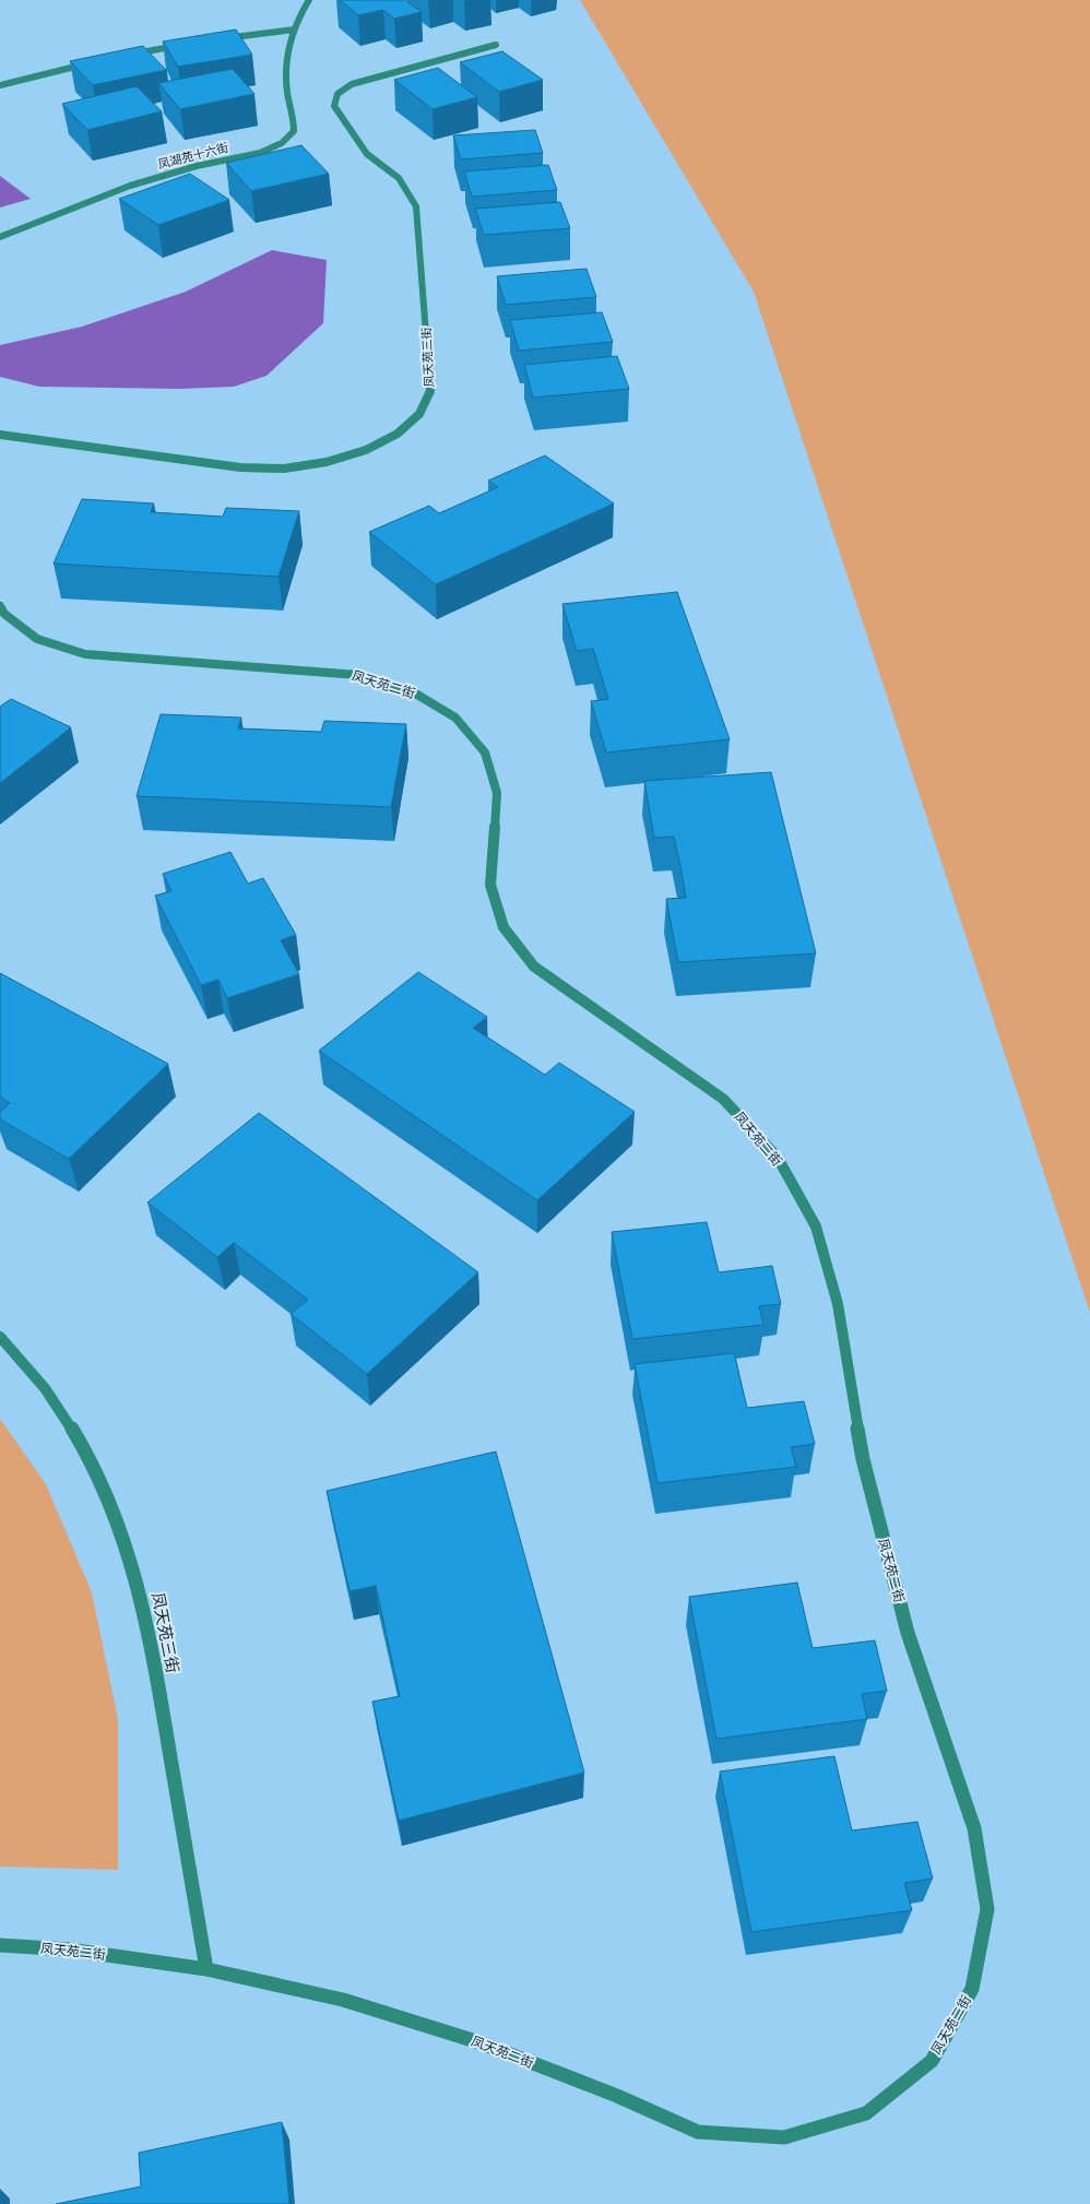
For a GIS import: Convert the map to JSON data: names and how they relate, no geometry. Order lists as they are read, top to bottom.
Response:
{
  "streets": {
    "lane": ["凤湖苑十六街", "凤天苑三街", "凤天苑二街"]
  },
  "crossings": [
    ["凤天苑三街", "凤天苑二街"]
  ]
}
